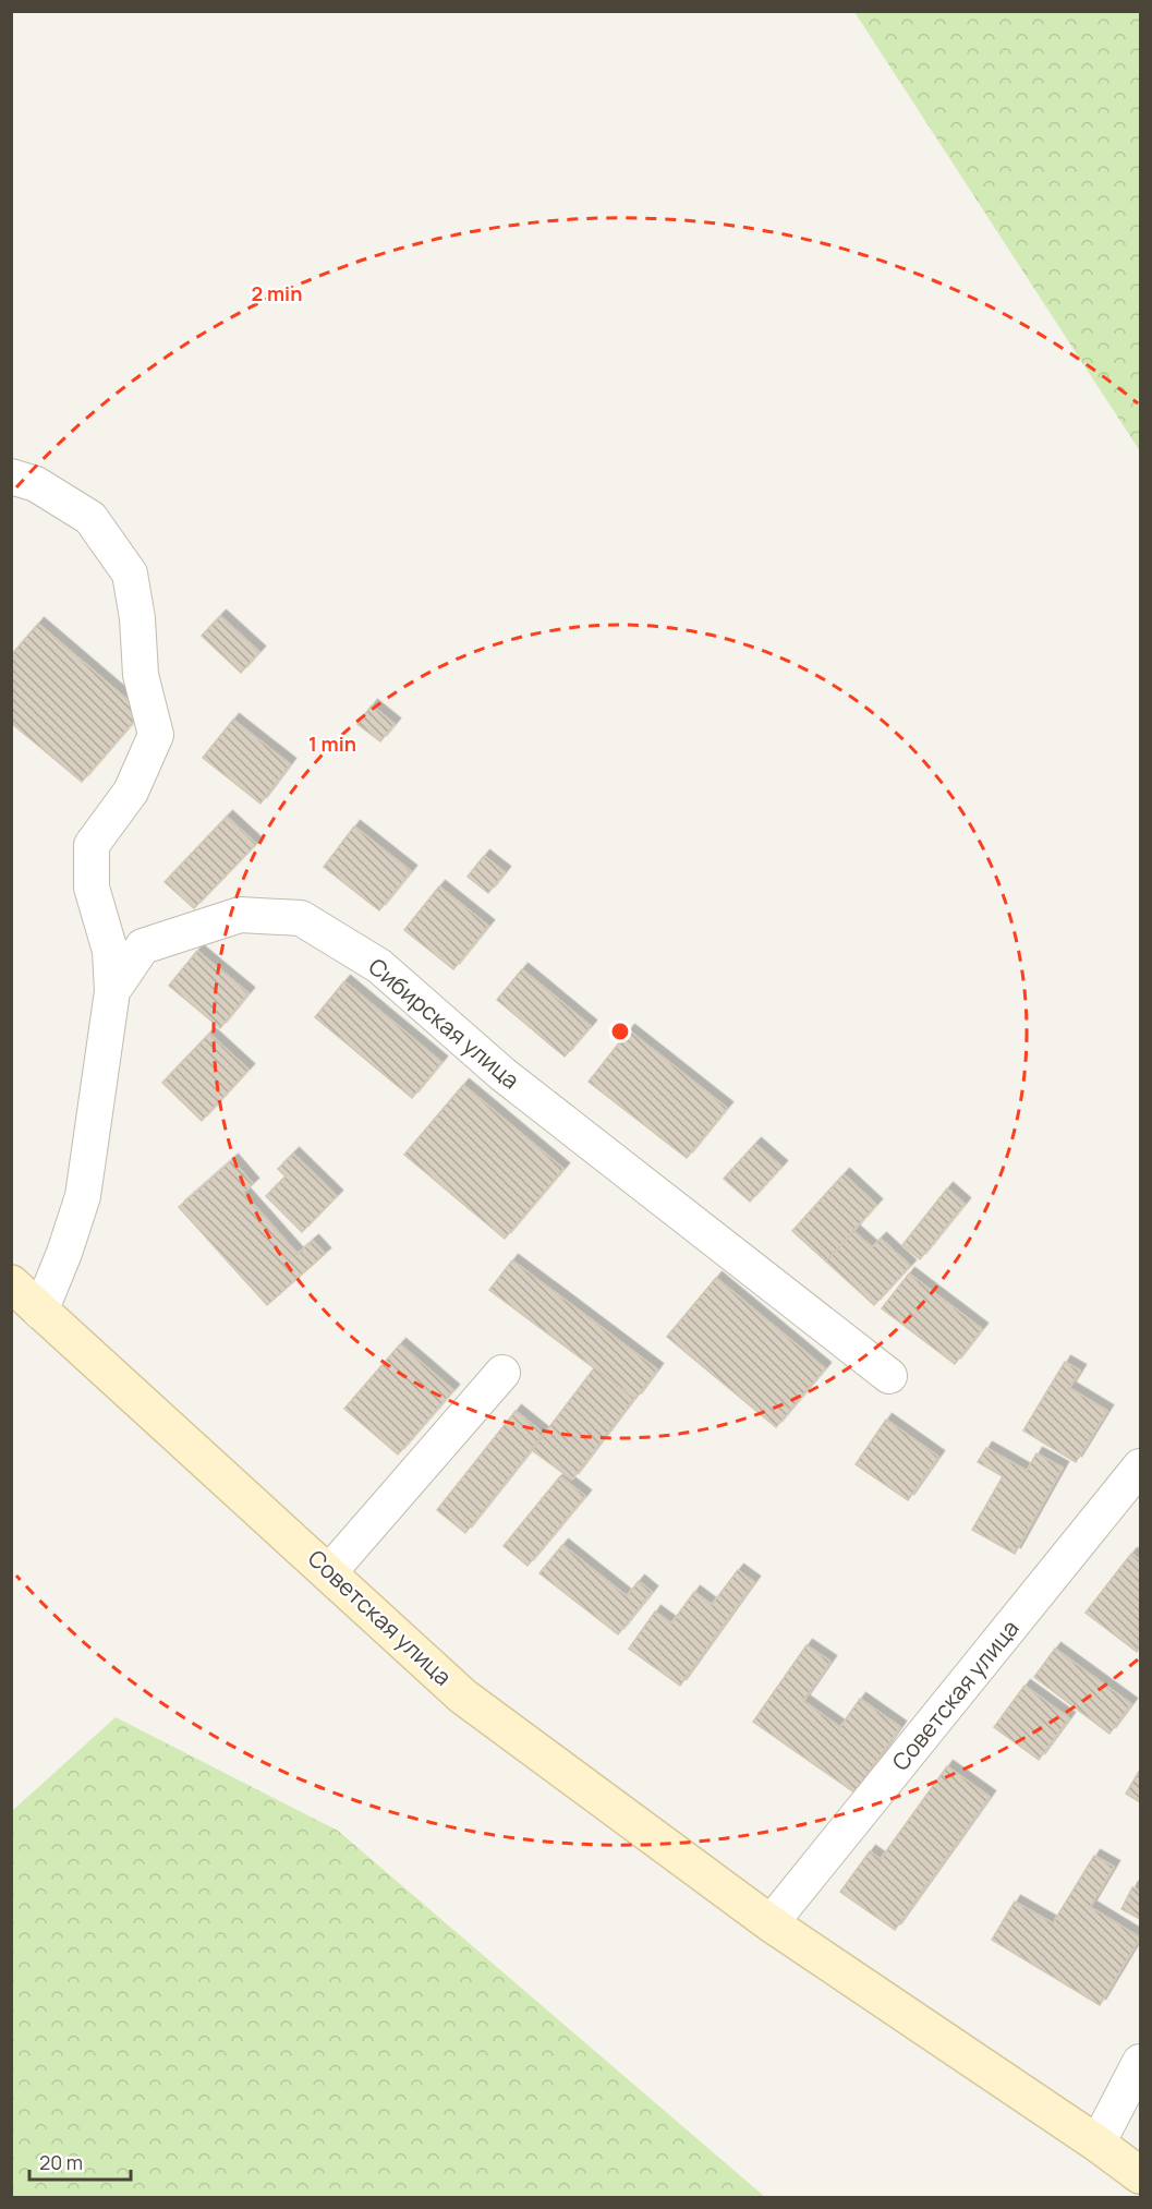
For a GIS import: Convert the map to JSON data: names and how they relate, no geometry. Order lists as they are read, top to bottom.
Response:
{
  "streets": {
    "main road": ["Советская улица"],
    "street": ["Сибирская улица"]
  },
  "crossings": [
    ["Сибирская улица", "Советская улица"]
  ],
  "scale_bar": "20 m",
  "rings": ["2 min", "1 min"]
}
